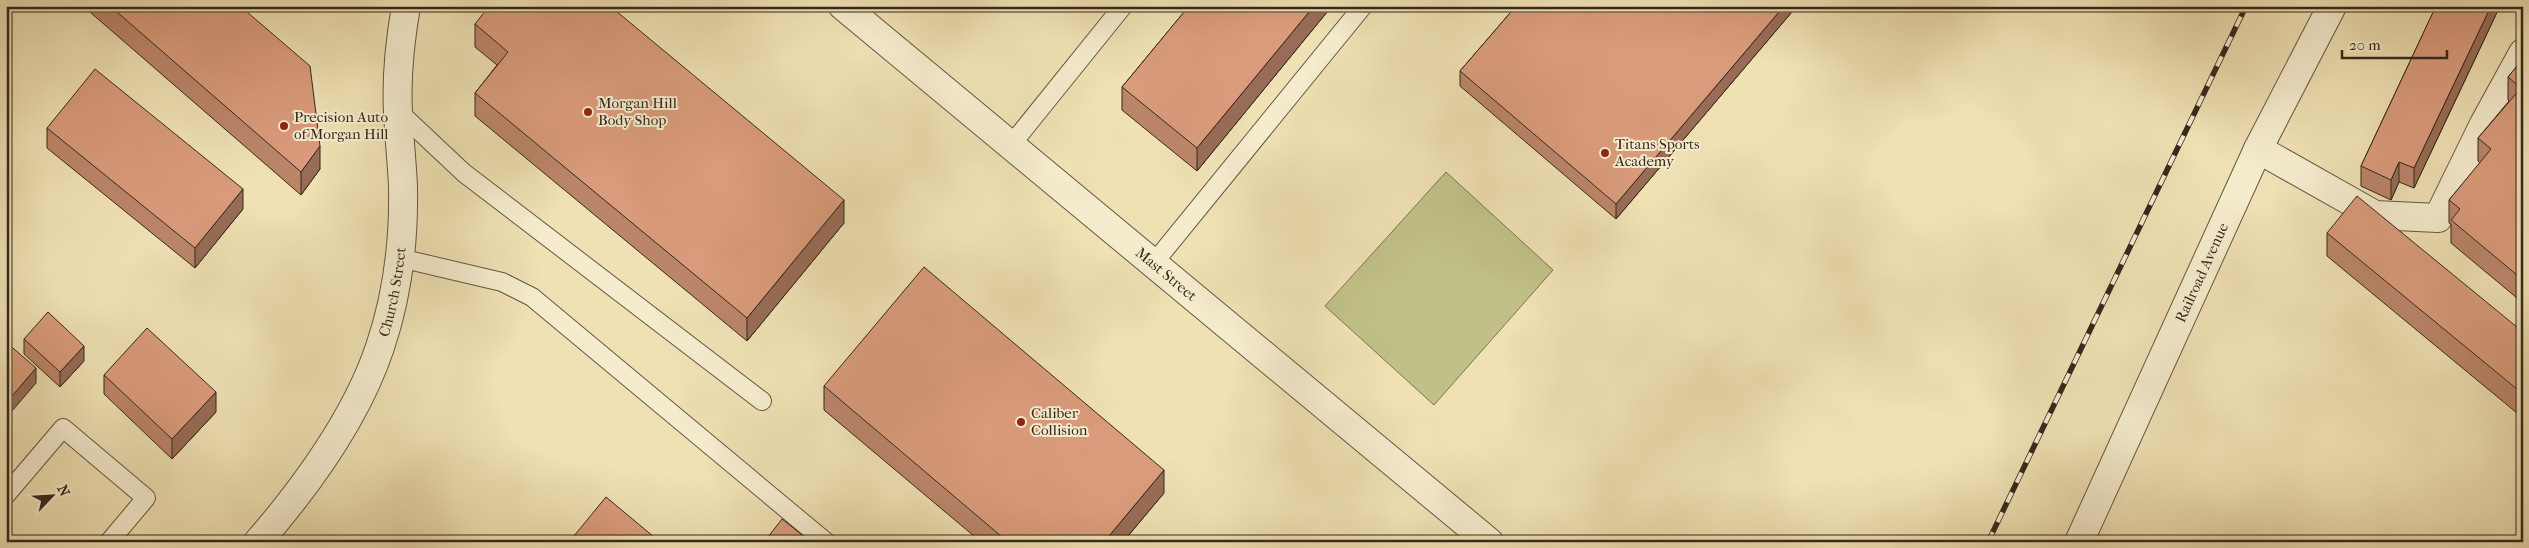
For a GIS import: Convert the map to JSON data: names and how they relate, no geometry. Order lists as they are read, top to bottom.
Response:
{
  "streets": {
    "street": ["Railroad Avenue", "Mast Street", "Church Street"]
  },
  "places": [
    "Morgan Hill Body Shop",
    "Precision Auto of Morgan Hill",
    "Titans Sports Academy",
    "Caliber Collision"
  ],
  "scale_bar": "20 m",
  "north": "top right"
}
